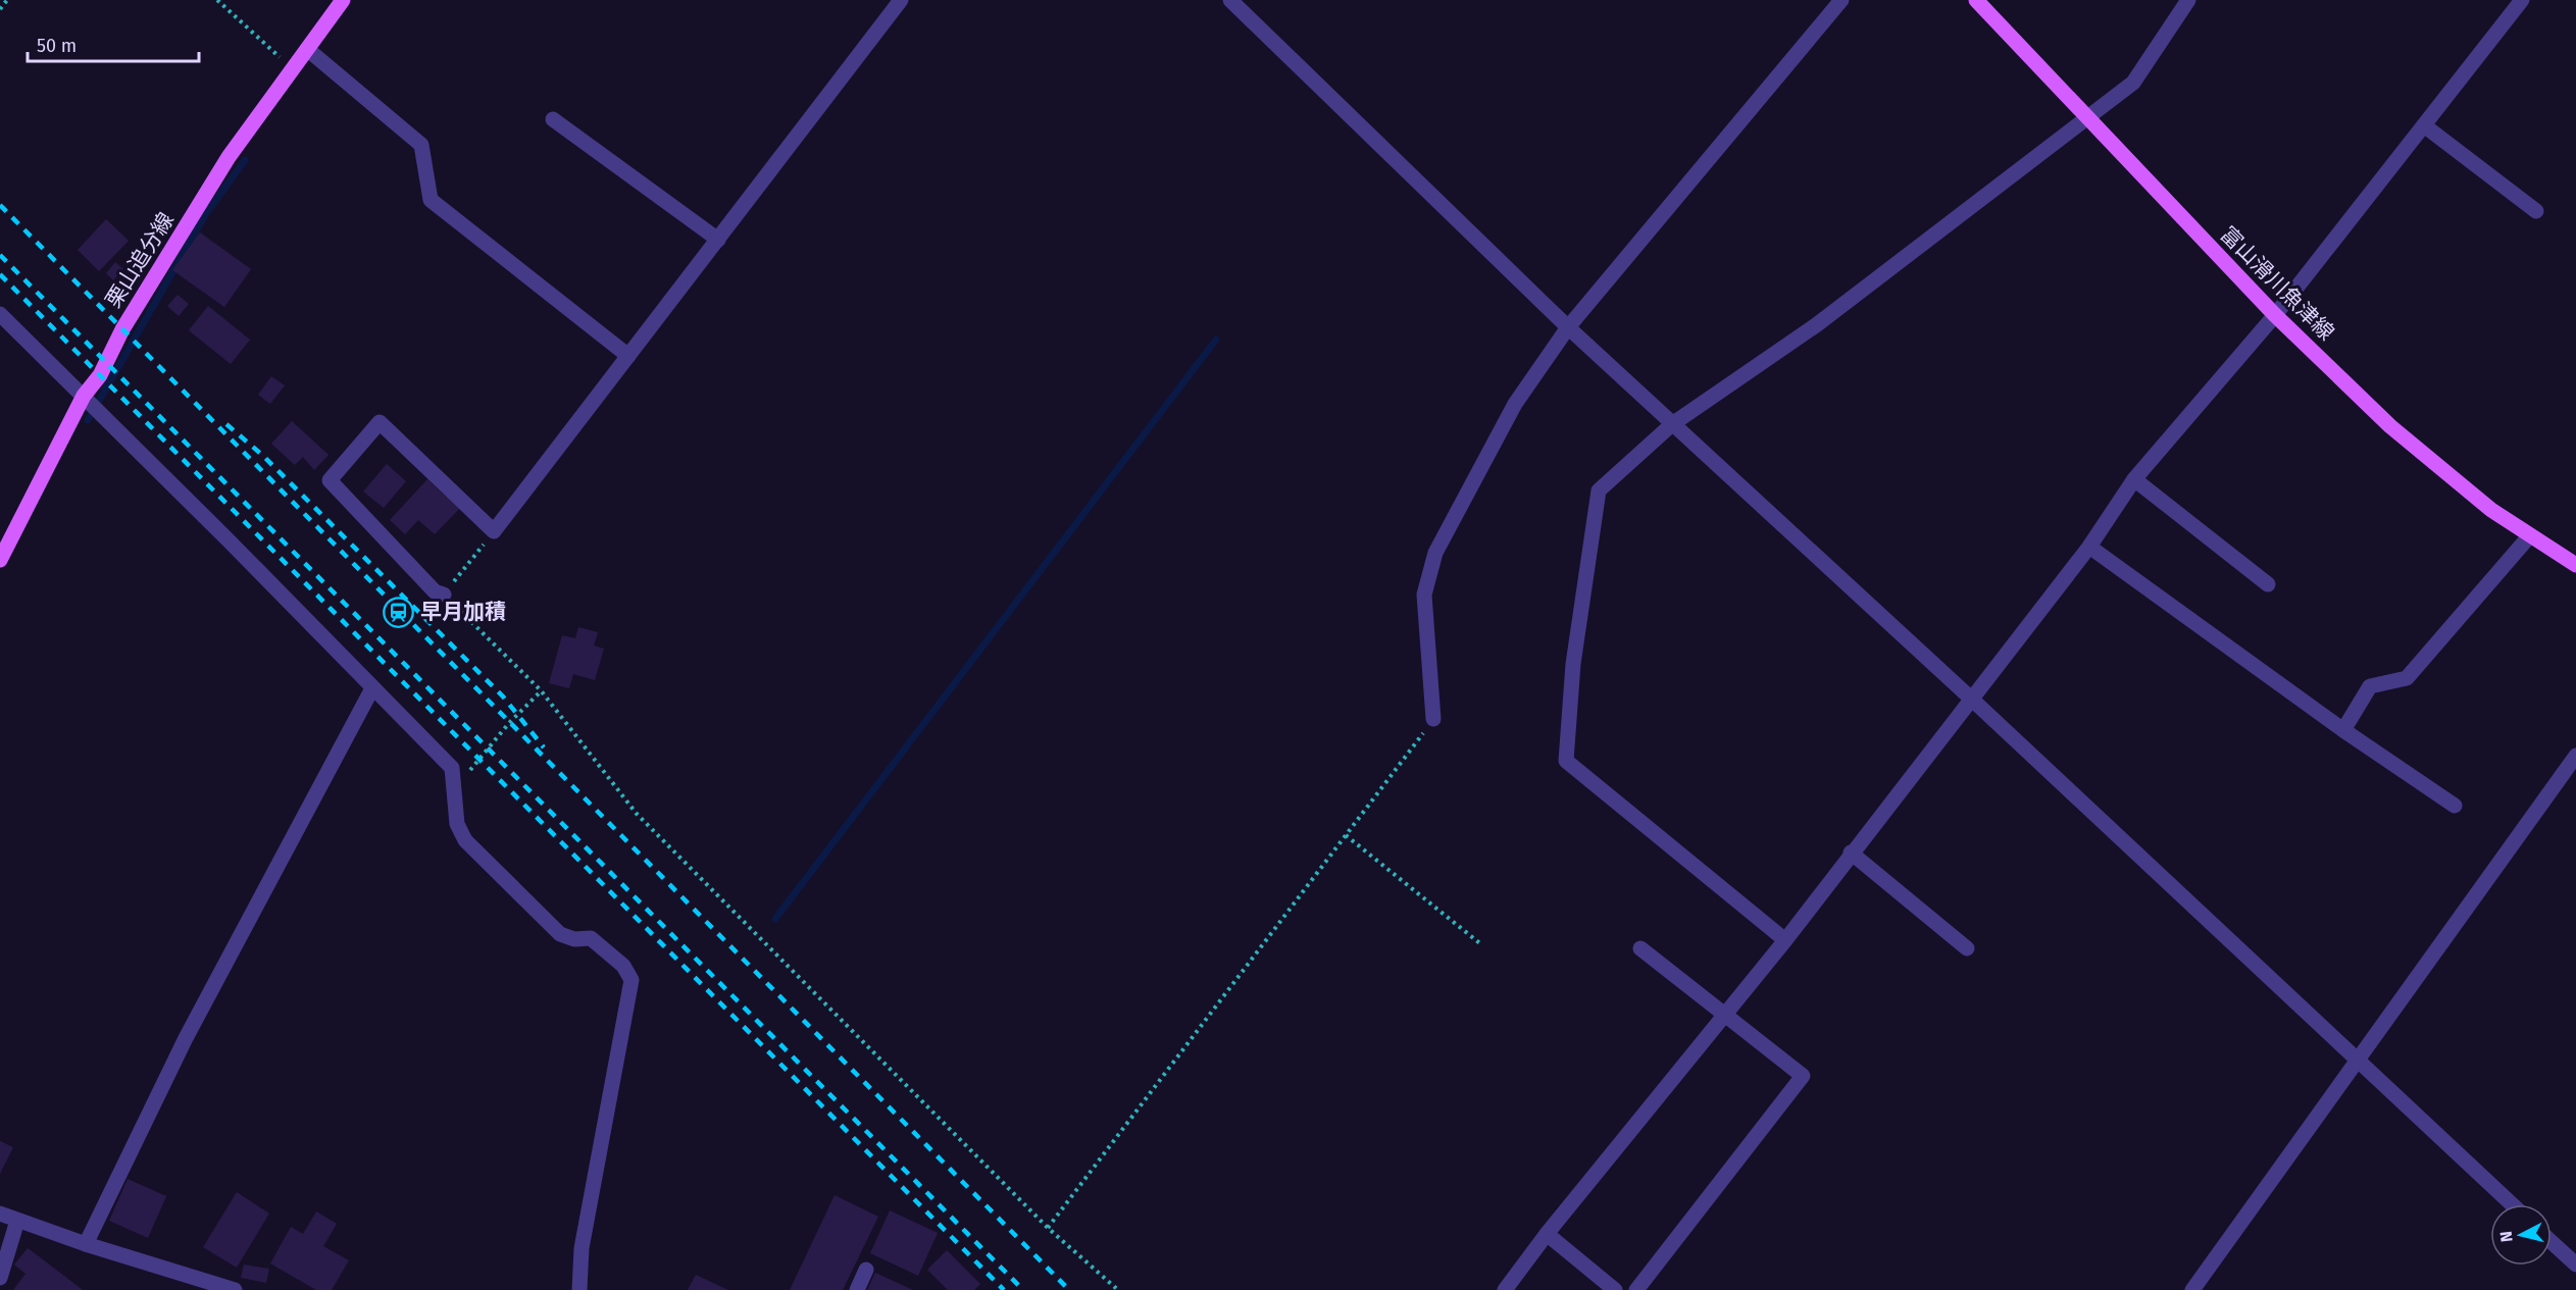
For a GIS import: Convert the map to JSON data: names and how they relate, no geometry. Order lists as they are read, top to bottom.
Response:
{
  "streets": {
    "main road": ["栗山追分線", "富山滑川魚津線"]
  },
  "places": {
    "station": ["早月加積"]
  },
  "scale_bar": "50 m",
  "north": "left"
}
